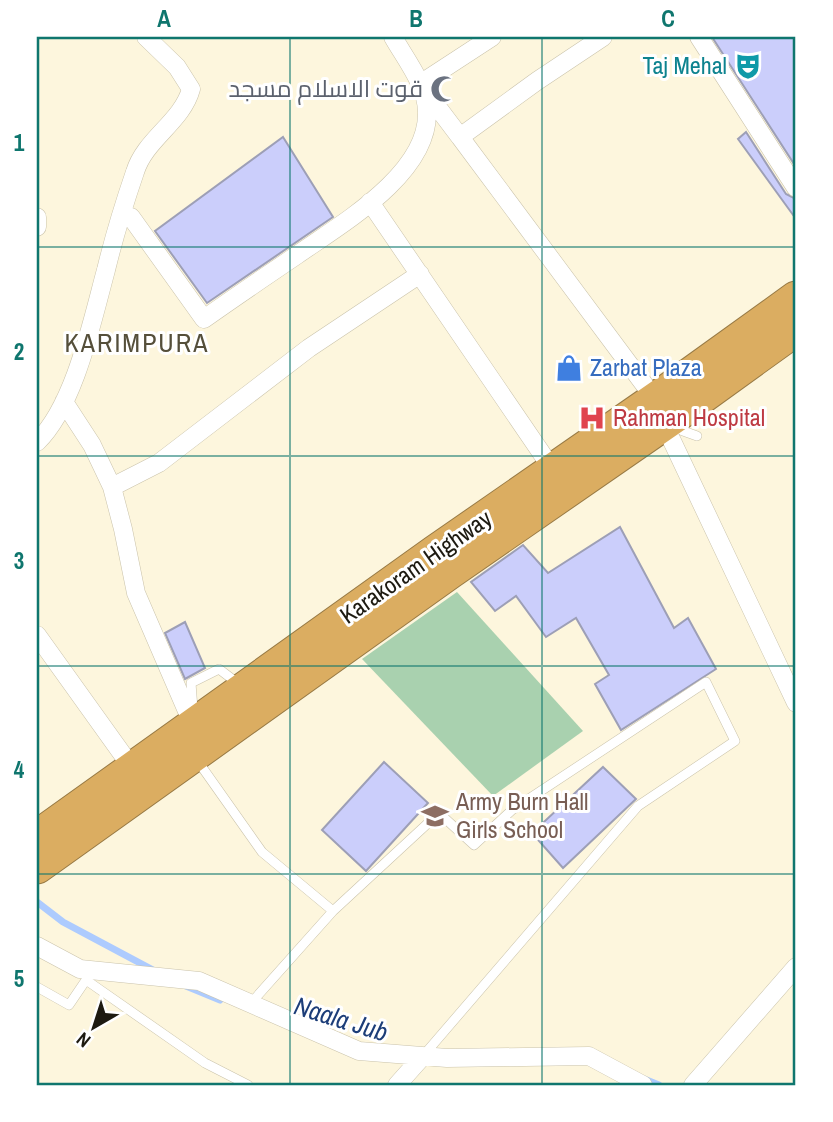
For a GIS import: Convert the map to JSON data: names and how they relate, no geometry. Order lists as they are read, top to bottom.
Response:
{
  "streets": {
    "highway": ["Karakoram Highway"]
  },
  "districts": ["KARIMPURA"],
  "water": ["Naala Jub"],
  "places": {
    "theatre": ["Taj Mehal"],
    "mosque": ["قوت الاسلام مسجد"],
    "shop": ["Zarbat Plaza"],
    "hospital": ["Rahman Hospital"],
    "school or university": ["Army Burn Hall Girls School"]
  },
  "north": "bottom left",
  "grid": {
    "columns": ["A", "B", "C"],
    "rows": [
      "1",
      "2",
      "3",
      "4",
      "5"
    ]
  }
}
